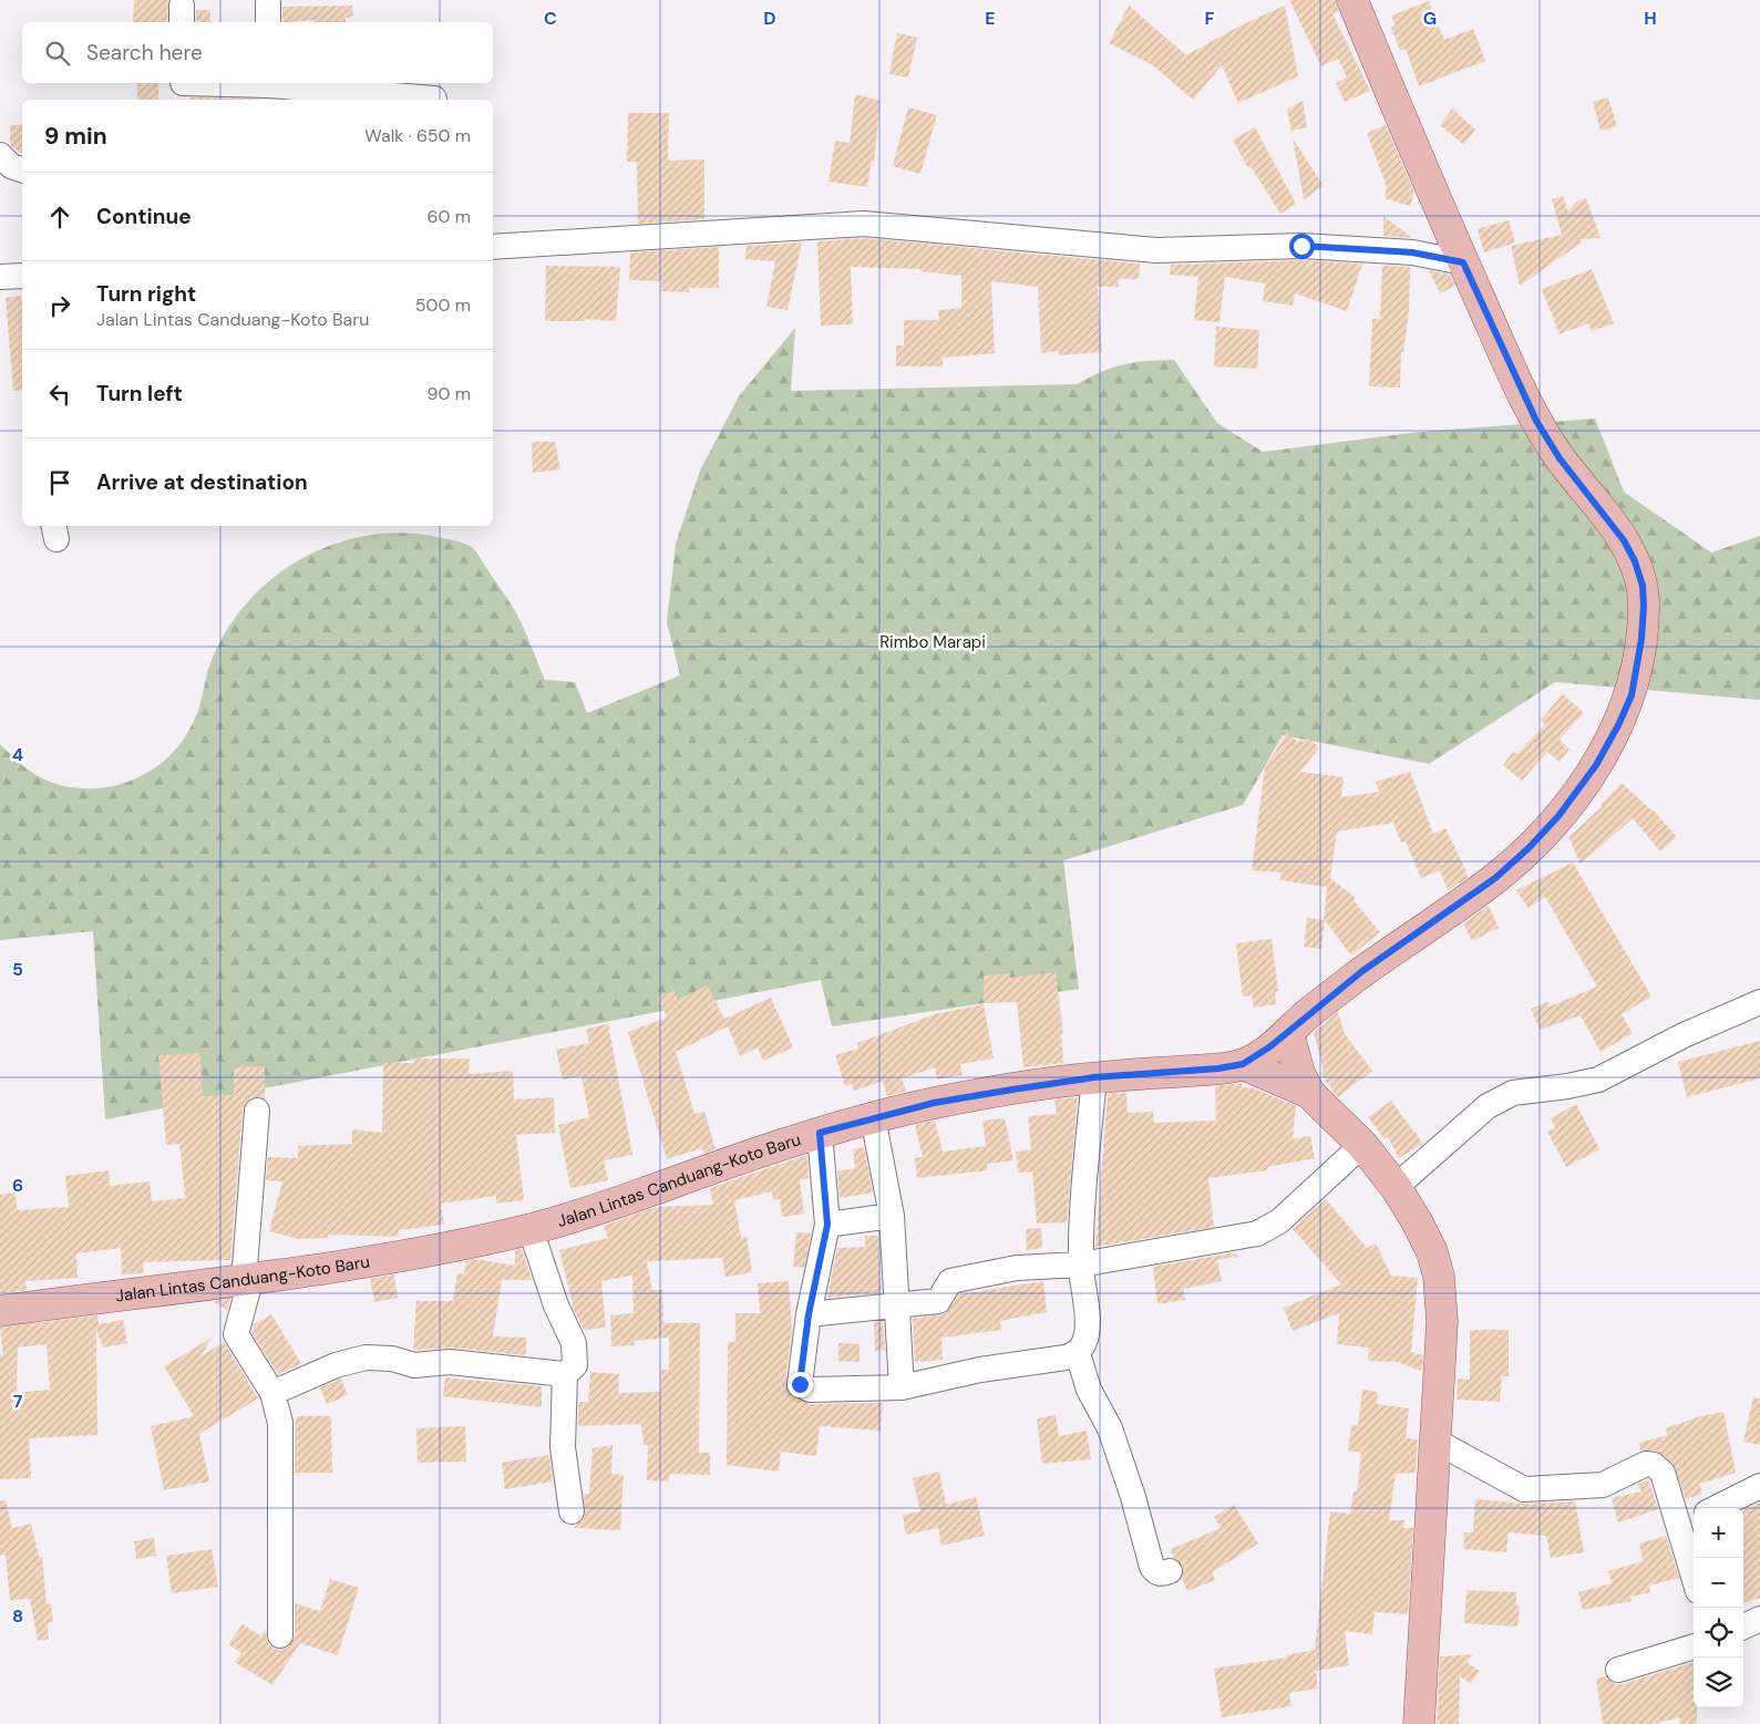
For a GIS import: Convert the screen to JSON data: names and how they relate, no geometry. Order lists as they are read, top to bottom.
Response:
{
  "streets": {
    "main road": ["Jalan Lintas Canduang-Koto Baru"]
  },
  "parks": ["Rimbo Marapi"],
  "page": {
    "search": "Search here",
    "heading": ["9 min", "Walk · 650 m"],
    "list": [
      ["Continue", "60 m"],
      ["Turn right", "Jalan Lintas Canduang-Koto Baru", "500 m"],
      ["Turn left", "90 m"],
      "Arrive at destination"
    ],
    "map_buttons": ["+", "−"]
  },
  "grid": {
    "columns": [
      "C",
      "D",
      "E",
      "F",
      "G",
      "H"
    ],
    "rows": [
      "4",
      "5",
      "6",
      "7",
      "8"
    ]
  }
}
